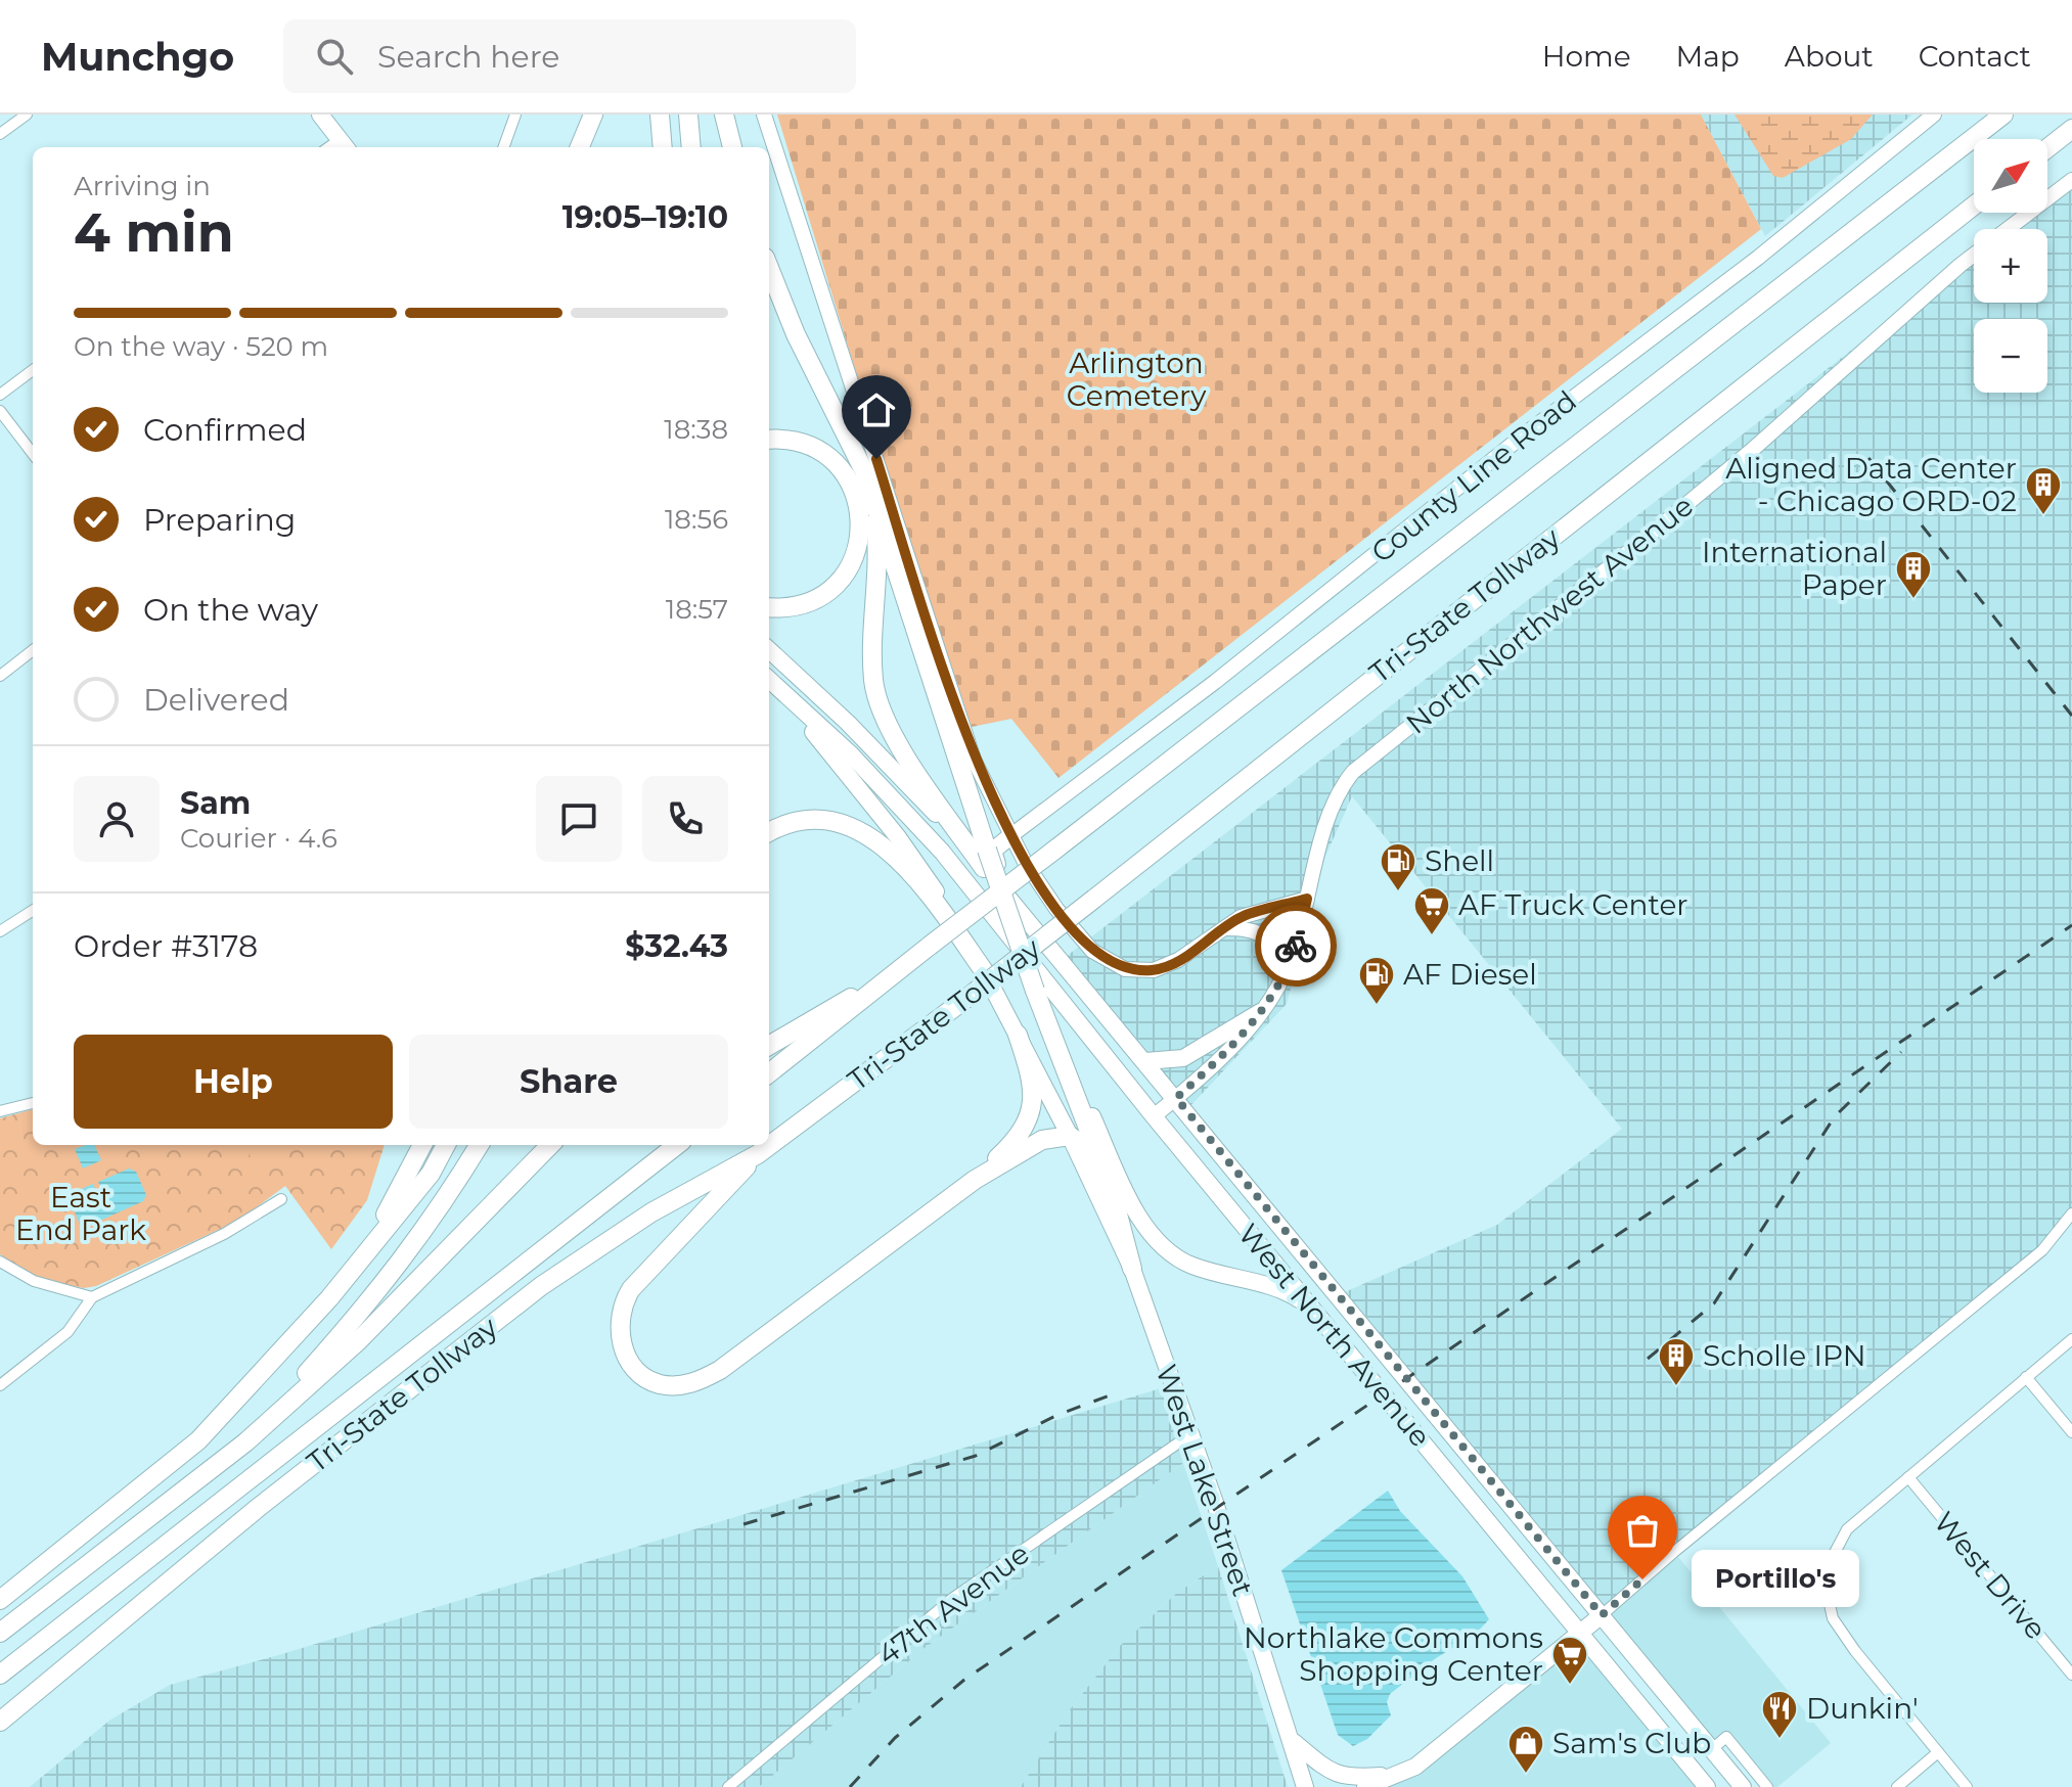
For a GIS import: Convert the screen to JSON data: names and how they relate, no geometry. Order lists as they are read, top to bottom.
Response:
{
  "streets": {
    "highway": ["Tri-State Tollway"],
    "main road": ["West North Avenue", "West Lake Street"],
    "street": [
      "County Line Road",
      "North Northwest Avenue",
      "West Drive",
      "47th Avenue"
    ]
  },
  "crossings": [
    ["North Northwest Avenue", "West North Avenue"],
    ["West Lake Street", "47th Avenue"]
  ],
  "parks": ["Arlington Cemetery", "East End Park"],
  "places": {
    "building": ["Aligned Data Center - Chicago ORD-02", "International Paper", "Scholle IPN"],
    "fuel station": ["Shell", "AF Diesel"],
    "supermarket": ["AF Truck Center", "Northlake Commons Shopping Center"],
    "other": ["Portillo's"],
    "restaurant": ["Dunkin'"],
    "shop": ["Sam's Club"]
  },
  "north": "top right",
  "page": {
    "header": "Munchgo",
    "search": "Search here",
    "nav": [
      "Home",
      "Map",
      "About",
      "Contact"
    ],
    "map_buttons": ["+", "−"],
    "heading": ["4 min", "Arriving in", "19:05–19:10"],
    "panel": [
      "Sam",
      "Courier · 4.6",
      "Order #3178",
      "$32.43"
    ],
    "bar": "On the way · 520 m",
    "list": [
      ["Confirmed", "18:38"],
      ["Preparing", "18:56"],
      ["On the way", "18:57"],
      "Delivered"
    ],
    "buttons": ["Help", "Share"],
    "bubble": "Portillo's"
  }
}
